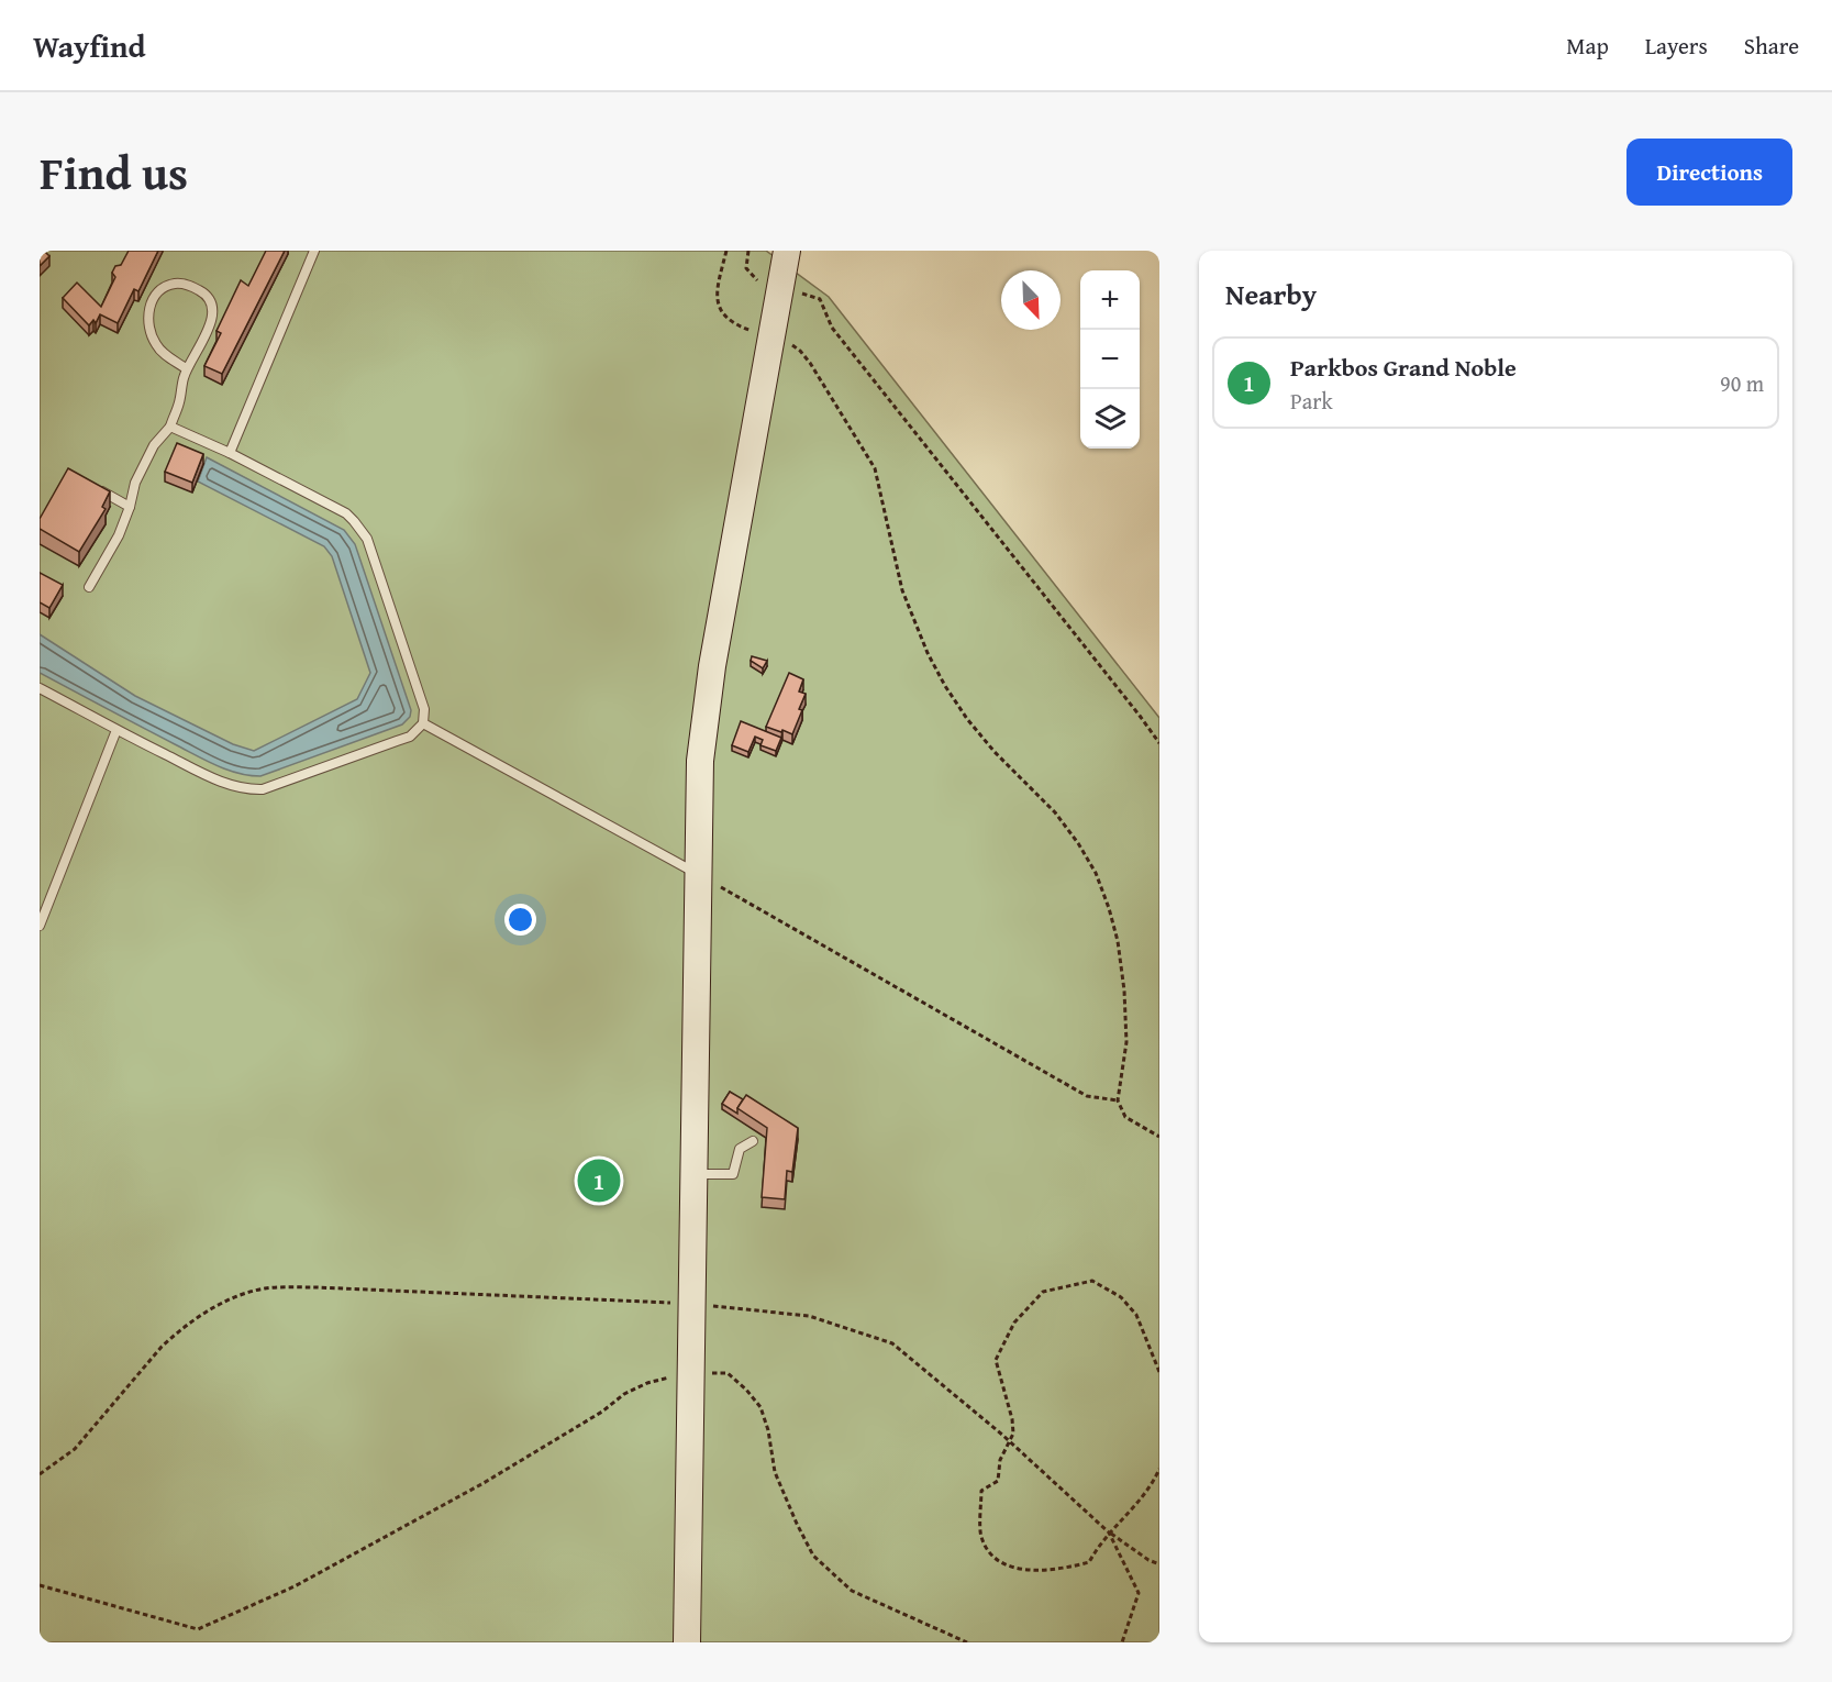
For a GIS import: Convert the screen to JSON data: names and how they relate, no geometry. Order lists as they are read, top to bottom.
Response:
{
  "north": "bottom right",
  "page": {
    "header": "Wayfind",
    "nav": ["Map", "Layers", "Share"],
    "title": "Find us",
    "buttons": "Directions",
    "heading": "Nearby",
    "map_buttons": ["+", "−"],
    "list": [
      {
        "mark": "1",
        "name": "Parkbos Grand Noble",
        "note": "Park",
        "value": "90 m"
      }
    ],
    "pins": "1"
  }
}
